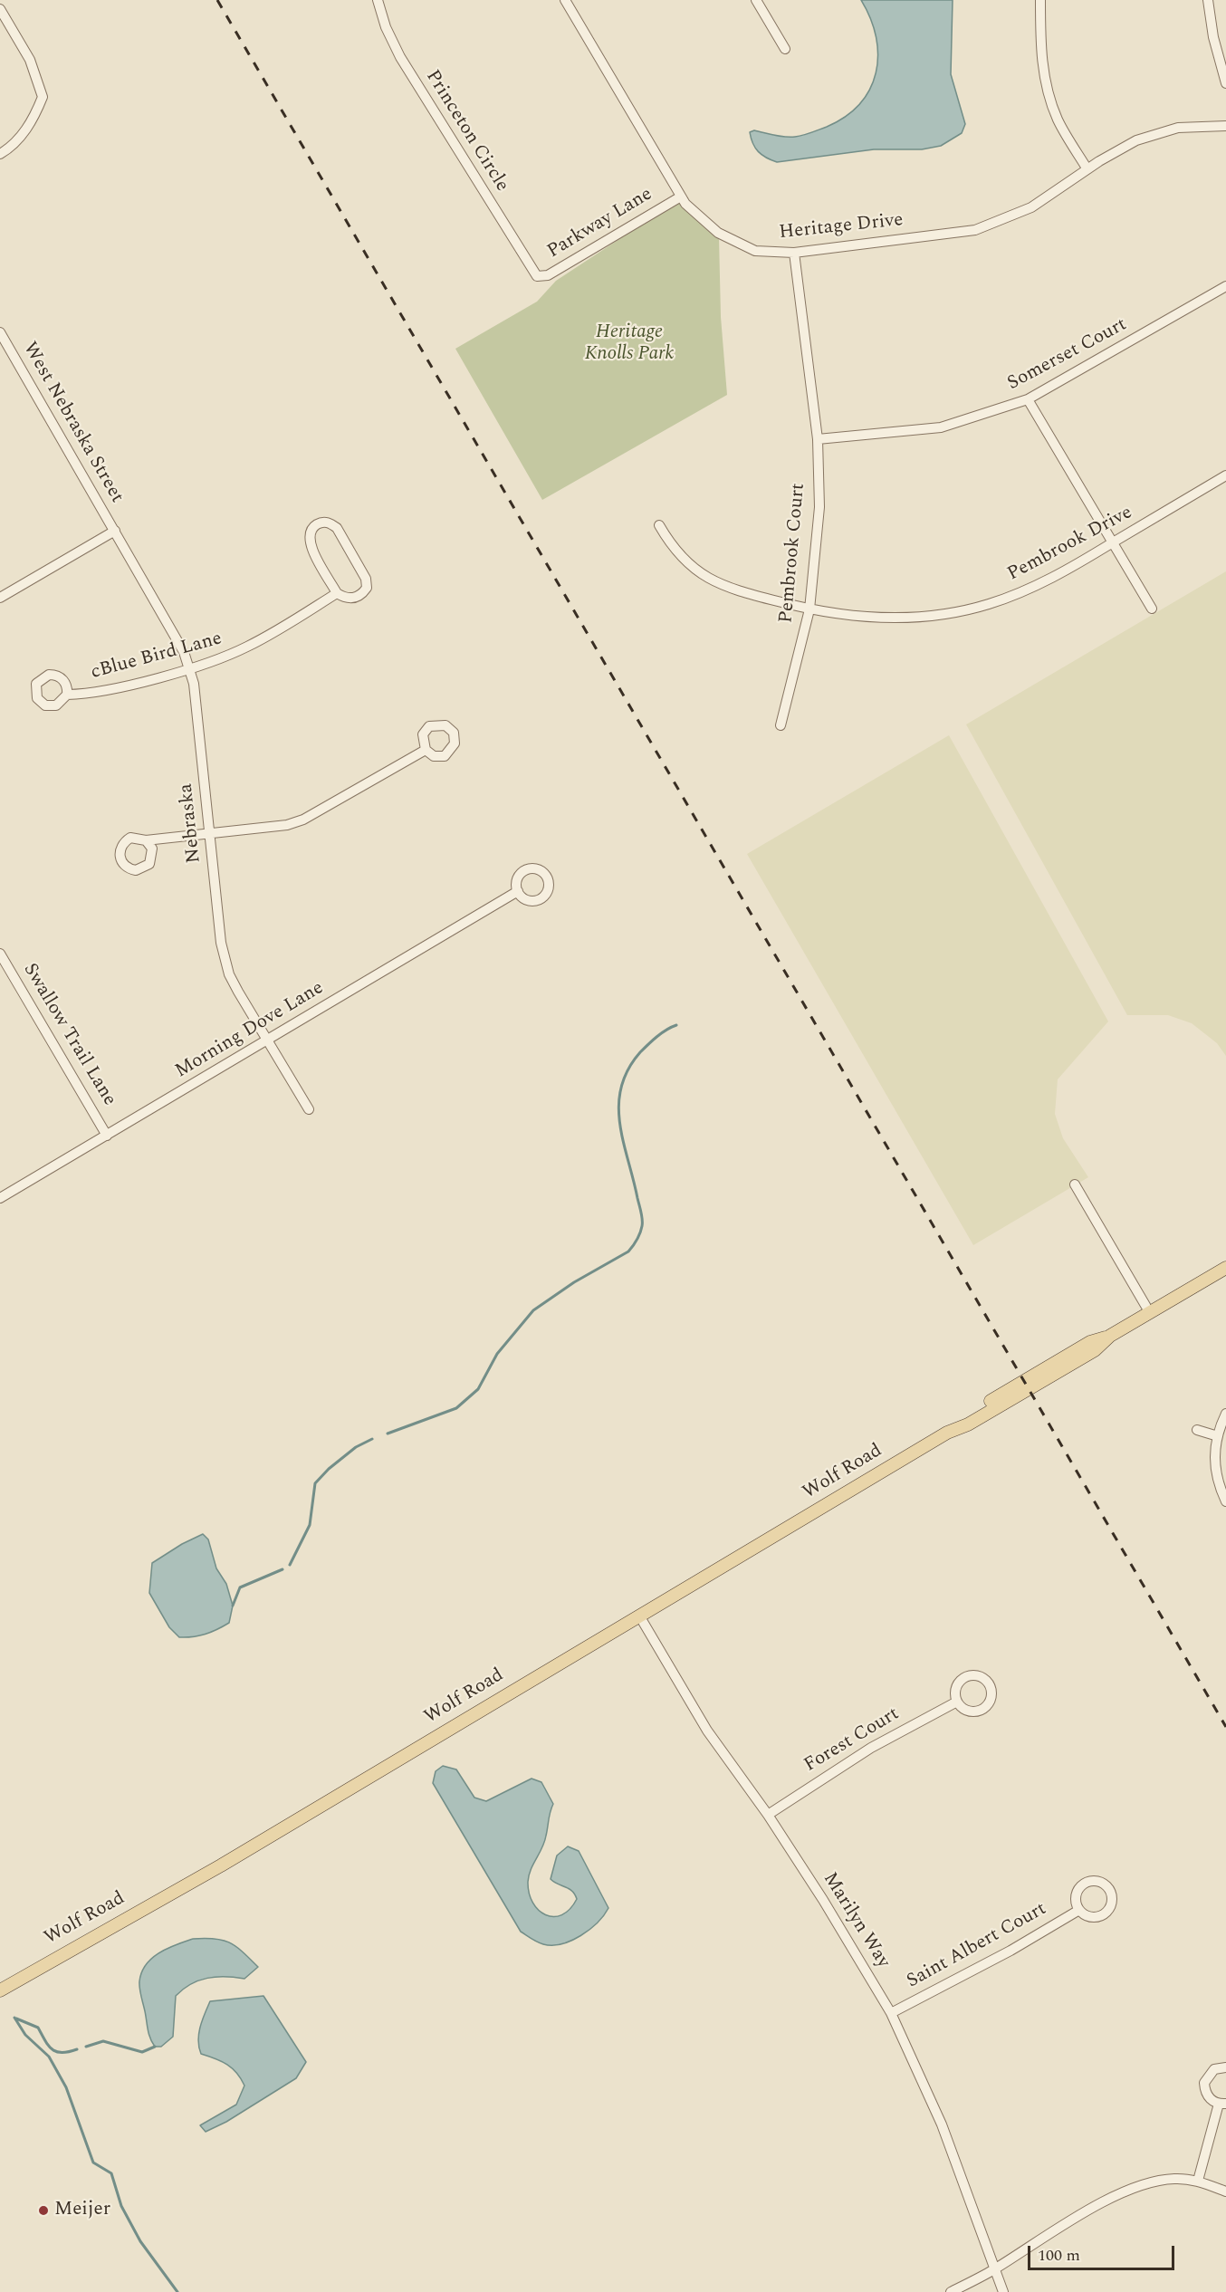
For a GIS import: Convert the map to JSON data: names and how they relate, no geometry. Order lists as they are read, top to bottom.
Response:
{
  "streets": {
    "main road": ["Wolf Road"],
    "street": [
      "Princeton Circle",
      "Parkway Lane",
      "Heritage Drive",
      "Somerset Court",
      "West Nebraska Street",
      "Pembrook Drive",
      "Pembrook Court",
      "cBlue Bird Lane",
      "Nebraska",
      "Morning Dove Lane",
      "Swallow Trail Lane",
      "Forest Court",
      "Marilyn Way",
      "Saint Albert Court"
    ]
  },
  "crossings": [
    ["Princeton Circle", "Parkway Lane"],
    ["Parkway Lane", "Heritage Drive"],
    ["Heritage Drive", "Pembrook Court"],
    ["Somerset Court", "Pembrook Court"],
    ["West Nebraska Street", "Nebraska"],
    ["Pembrook Drive", "Pembrook Court"],
    ["cBlue Bird Lane", "Nebraska"],
    ["Nebraska", "Morning Dove Lane"],
    ["Morning Dove Lane", "Swallow Trail Lane"],
    ["Wolf Road", "Marilyn Way"],
    ["Forest Court", "Marilyn Way"],
    ["Marilyn Way", "Saint Albert Court"]
  ],
  "parks": ["Heritage Knolls Park"],
  "places": ["Meijer"],
  "scale_bar": "100 m"
}
